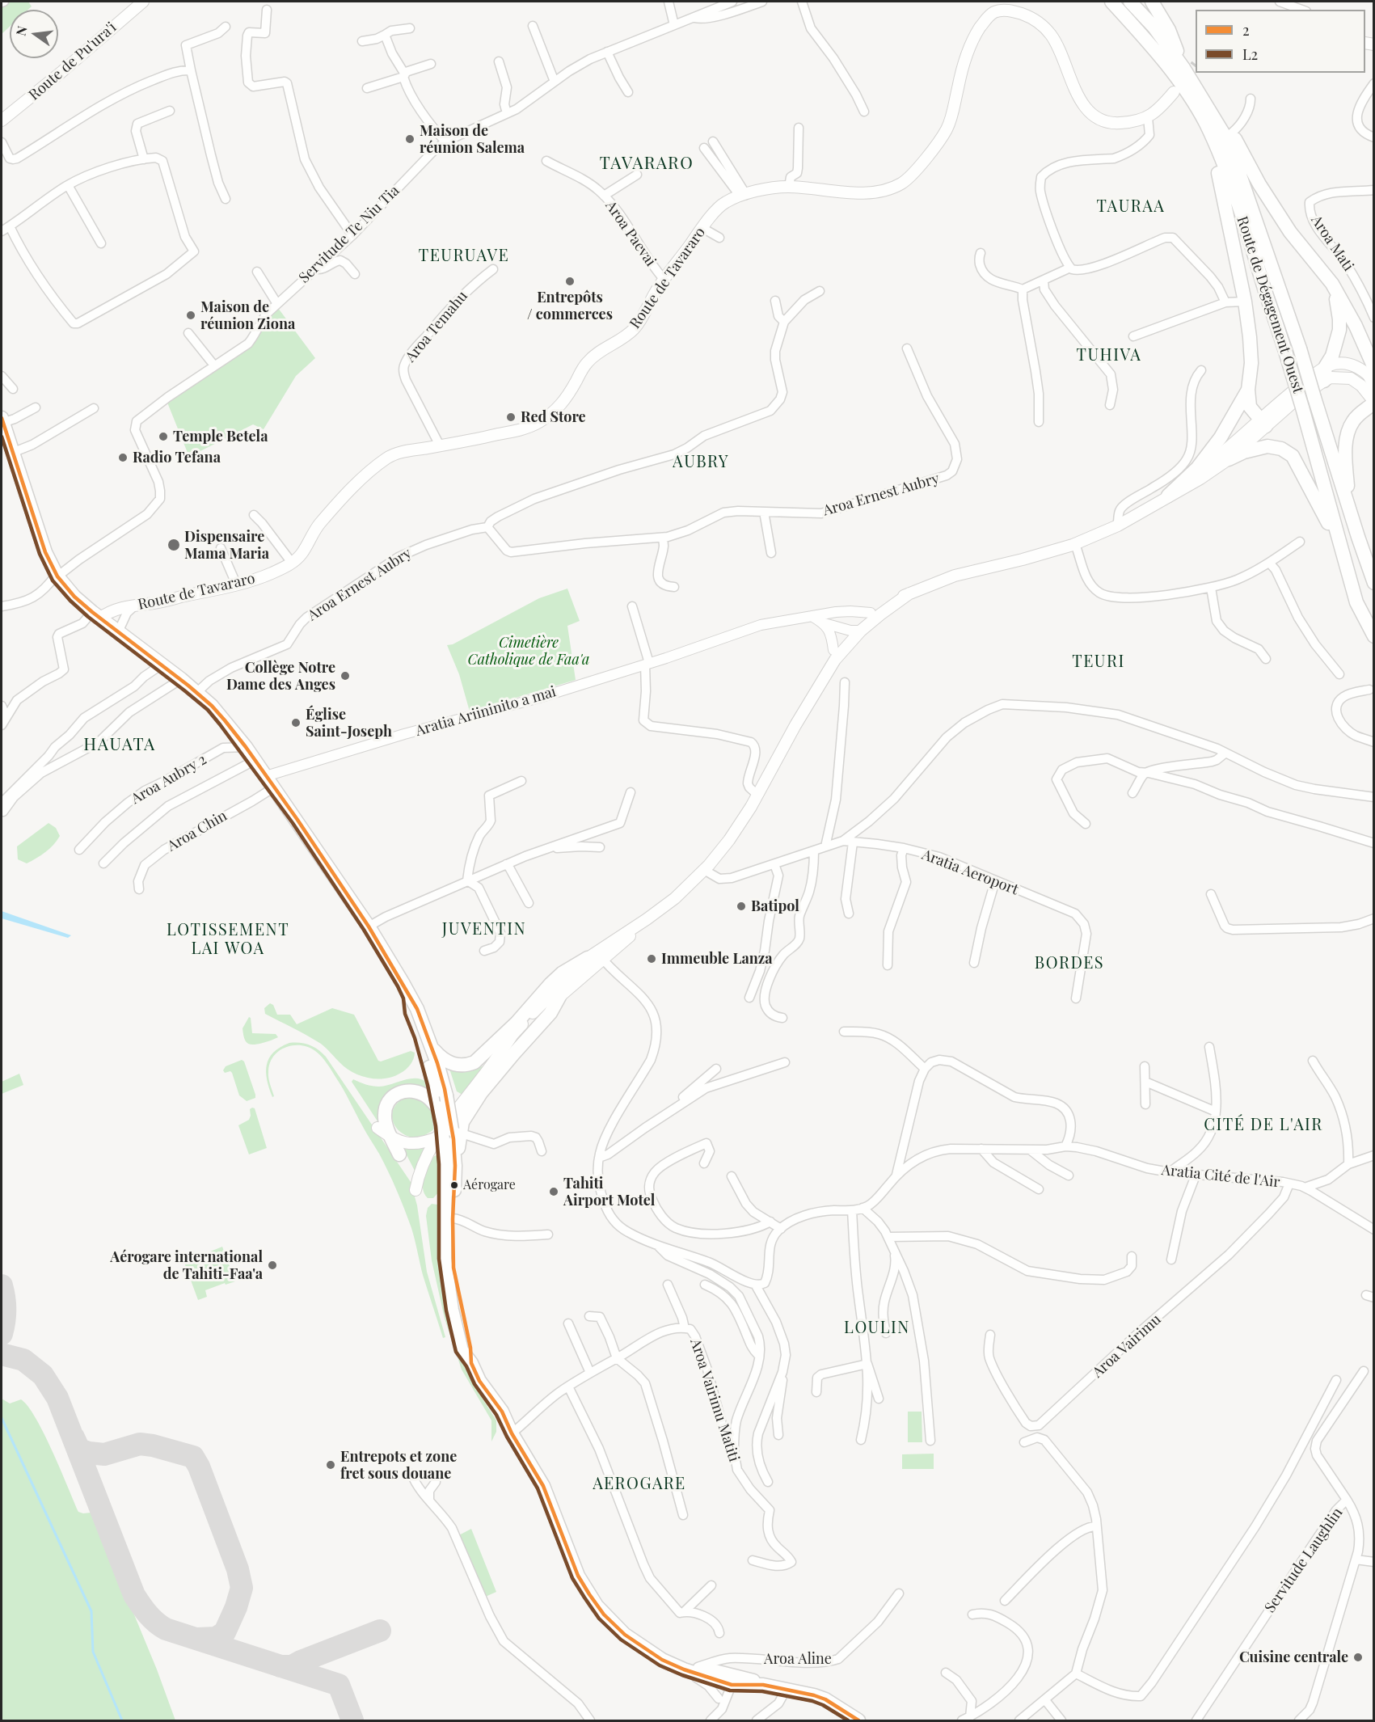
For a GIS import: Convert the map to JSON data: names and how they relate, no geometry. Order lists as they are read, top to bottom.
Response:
{
  "streets": {
    "main road": ["Route de Pu'ura'i", "Route de Tavararo", "Route de Dégagement Ouest"],
    "street": [
      "Aroa Paevai",
      "Servitude Te Niu Tia",
      "Aroa Mati",
      "Aroa Temahu",
      "Aroa Ernest Aubry",
      "Aratia Ariininito a mai",
      "Aroa Aubry 2",
      "Aroa Chin",
      "Aratia Aeroport",
      "Aratia Cité de l'Air",
      "Aroa Vairimu",
      "Aroa Vairimu Matiti",
      "Servitude Laughlin",
      "Aroa Aline"
    ]
  },
  "crossings": [
    ["Aroa Paevai", "Route de Tavararo"],
    ["Route de Tavararo", "Aroa Temahu"],
    ["Aratia Ariininito a mai", "Aroa Chin"],
    ["Aratia Cité de l'Air", "Aroa Vairimu"]
  ],
  "districts": [
    "TAVARARO",
    "TAURAA",
    "TEURUAVE",
    "TUHIVA",
    "AUBRY",
    "TEURI",
    "HAUATA",
    "JUVENTIN",
    "LOTISSEMENT LAI WOA",
    "BORDES",
    "CITÉ DE L'AIR",
    "LOULIN",
    "AEROGARE"
  ],
  "parks": ["Cimetière Catholique de Faa'a"],
  "places": [
    "Maison de réunion Salema",
    "Entrepôts / commerces",
    "Maison de réunion Ziona",
    "Red Store",
    "Temple Betela",
    "Radio Tefana",
    "Dispensaire Mama Maria",
    "Collège Notre Dame des Anges",
    "Église Saint-Joseph",
    "Batipol",
    "Immeuble Lanza",
    "Aérogare",
    "Tahiti Airport Motel",
    "Aérogare international de Tahiti-Faa'a",
    "Entrepots et zone fret sous douane",
    "Cuisine centrale"
  ],
  "lines": ["transit line 2", "transit line L2"],
  "legend": ["2", "L2"],
  "north": "left"
}
